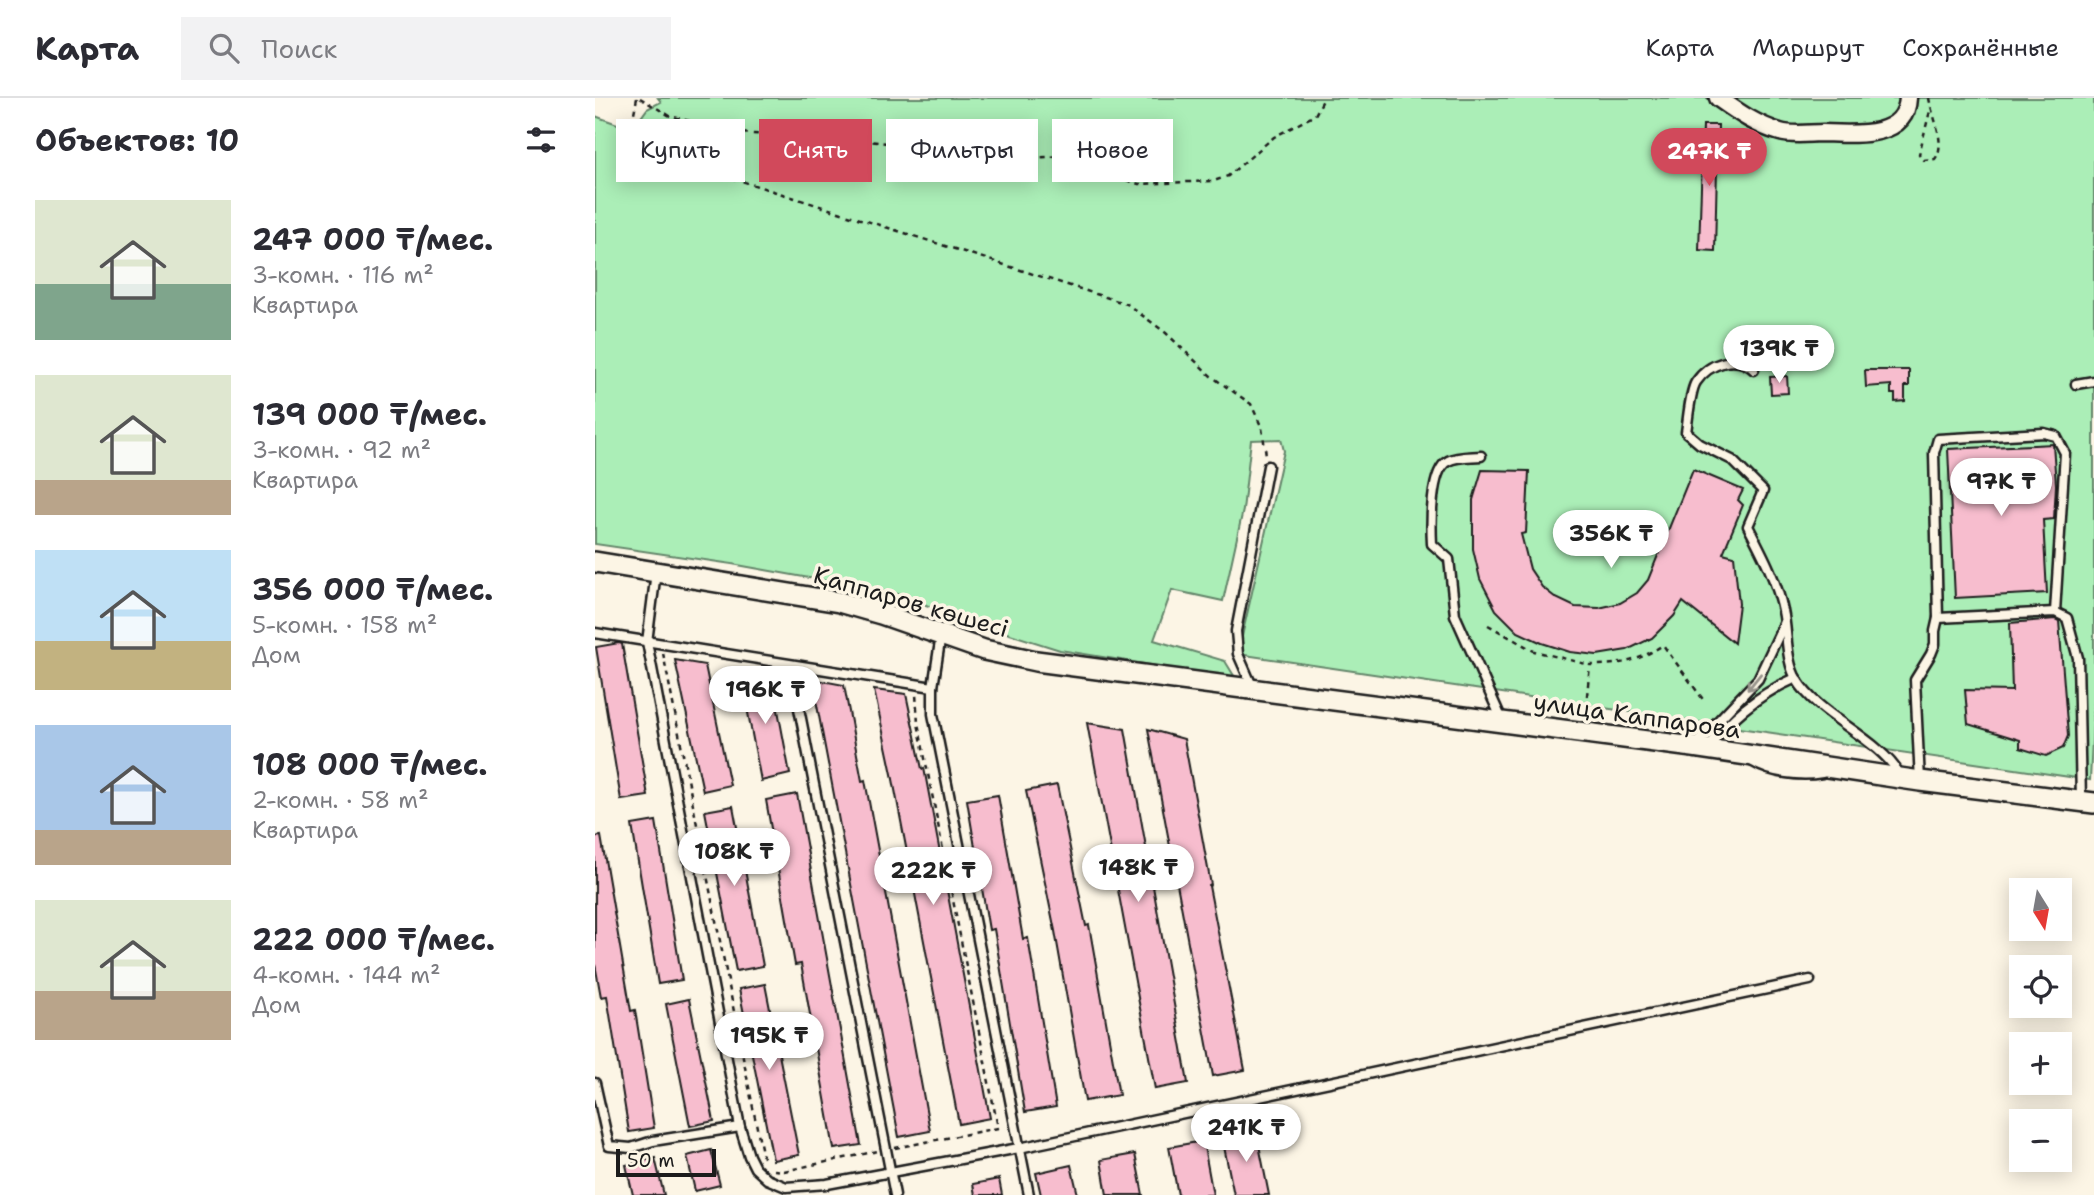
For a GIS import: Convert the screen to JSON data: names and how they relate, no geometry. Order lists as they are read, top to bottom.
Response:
{
  "streets": {
    "street": ["Қаппаров көшесі", "улица Каппарова"]
  },
  "crossings": [
    ["Қаппаров көшесі", "улица Каппарова"]
  ],
  "scale_bar": "50 m",
  "north": "bottom",
  "page": {
    "header": "Карта",
    "search": "Поиск",
    "nav": ["Карта", "Маршрут", "Сохранённые"],
    "heading": "Объектов: 10",
    "chip": [
      "Купить",
      "Снять",
      "Фильтры",
      "Новое"
    ],
    "price": [
      "247K ₸",
      "139K ₸",
      "97K ₸",
      "356K ₸",
      "196K ₸",
      "108K ₸",
      "148K ₸",
      "222K ₸",
      "195K ₸",
      "241K ₸"
    ],
    "list": [
      {
        "name": "247 000 ₸/мес.",
        "note": "3-комн. · 116 m² · Квартира"
      },
      {
        "name": "139 000 ₸/мес.",
        "note": "3-комн. · 92 m² · Квартира"
      },
      {
        "name": "356 000 ₸/мес.",
        "note": "5-комн. · 158 m² · Дом"
      },
      {
        "name": "108 000 ₸/мес.",
        "note": "2-комн. · 58 m² · Квартира"
      },
      {
        "name": "222 000 ₸/мес.",
        "note": "4-комн. · 144 m² · Дом"
      }
    ],
    "map_buttons": ["+", "−"],
    "scale": "50 m"
  }
}
